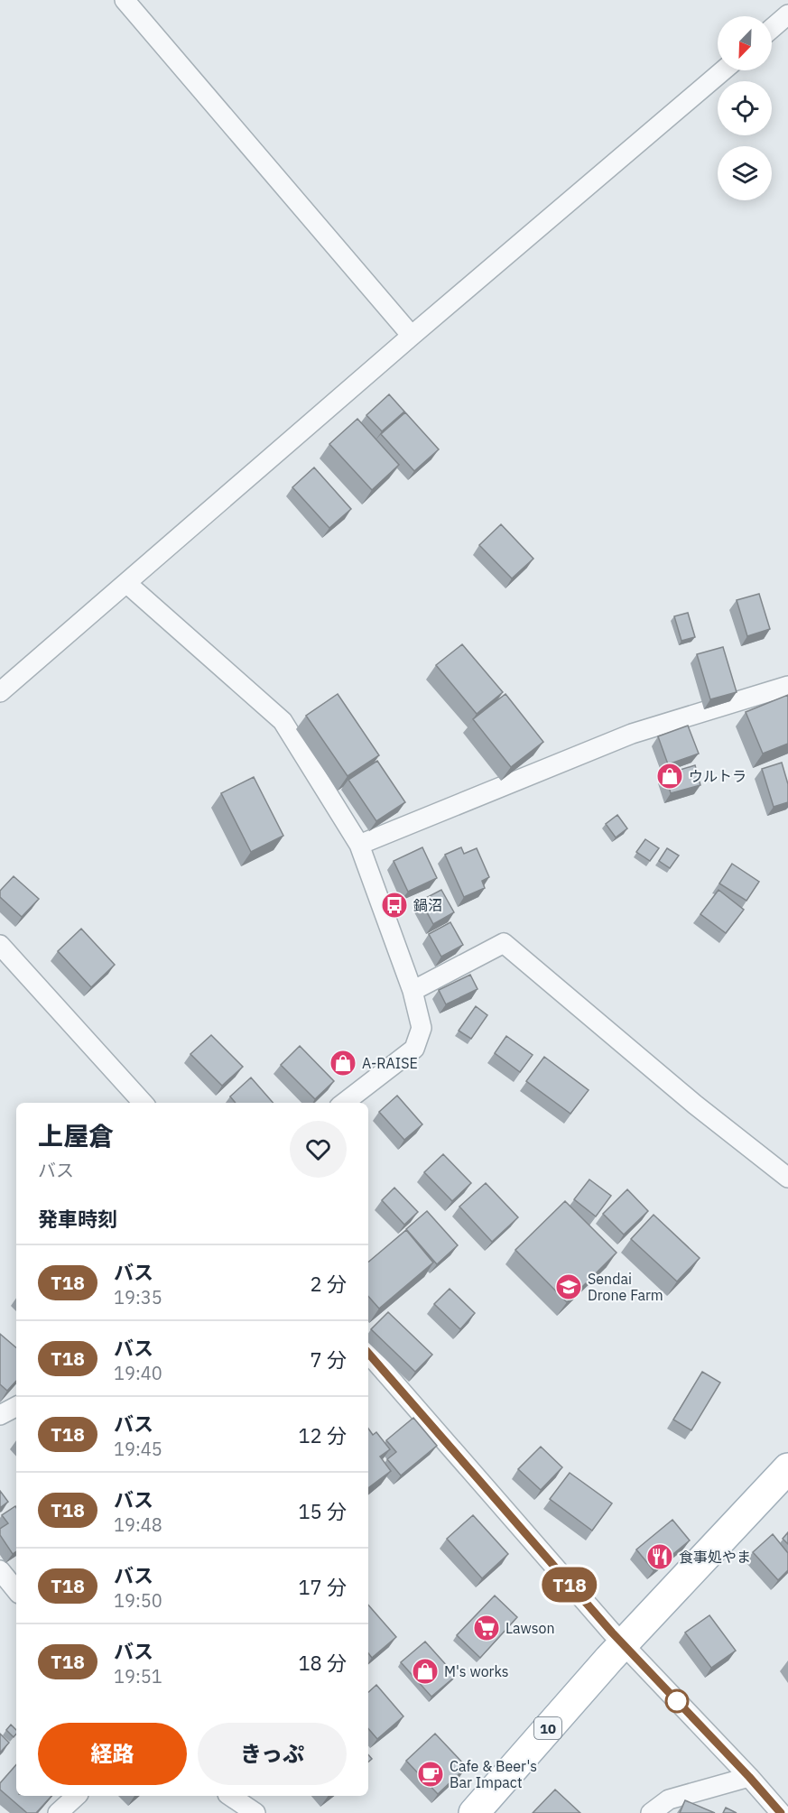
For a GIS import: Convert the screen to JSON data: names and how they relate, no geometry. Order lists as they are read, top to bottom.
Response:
{
  "streets": {
    "main road": ["10"]
  },
  "places": {
    "shop": ["ウルトラ", "A-RAISE", "M's works"],
    "bus stop": ["鍋沼"],
    "school or university": ["Sendai Drone Farm"],
    "restaurant": ["食事処やま"],
    "supermarket": ["Lawson"],
    "cafe": ["Cafe & Beer's Bar Impact"]
  },
  "lines": ["bus line T18"],
  "north": "bottom left",
  "page": {
    "on_map": "T18",
    "heading": [
      ["上屋倉", "バス"],
      "発車時刻"
    ],
    "list": [
      {
        "mark": "T18",
        "name": "バス",
        "note": "19:35",
        "value": "2 分"
      },
      {
        "mark": "T18",
        "name": "バス",
        "note": "19:40",
        "value": "7 分"
      },
      {
        "mark": "T18",
        "name": "バス",
        "note": "19:45",
        "value": "12 分"
      },
      {
        "mark": "T18",
        "name": "バス",
        "note": "19:48",
        "value": "15 分"
      },
      {
        "mark": "T18",
        "name": "バス",
        "note": "19:50",
        "value": "17 分"
      },
      {
        "mark": "T18",
        "name": "バス",
        "note": "19:51",
        "value": "18 分"
      }
    ],
    "buttons": ["経路", "きっぷ"]
  }
}
